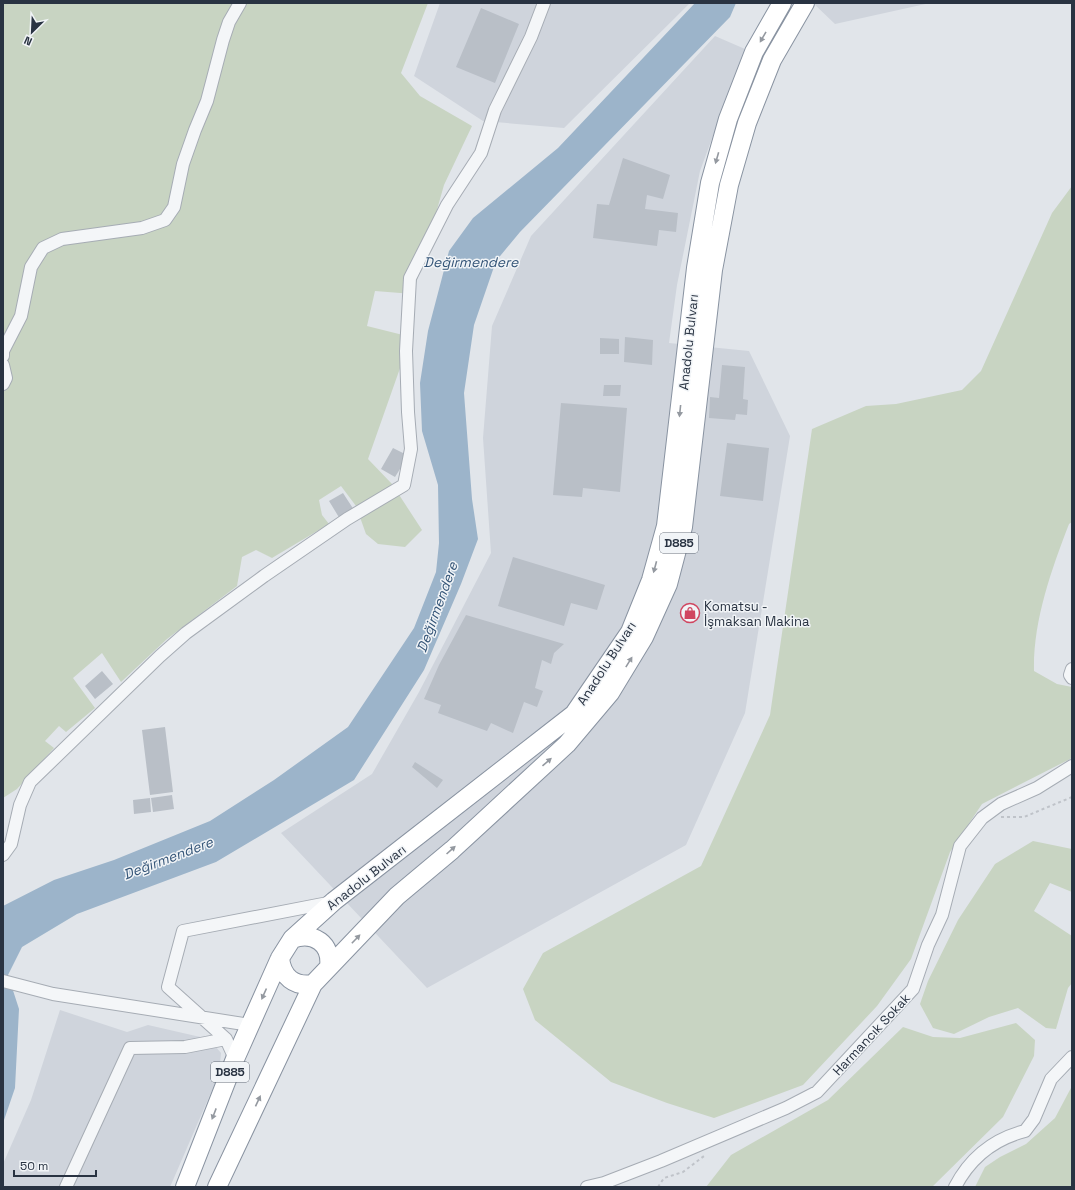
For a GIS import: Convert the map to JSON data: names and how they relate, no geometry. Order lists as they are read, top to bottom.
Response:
{
  "streets": {
    "highway": ["Anadolu Bulvarı", "D885"],
    "street": ["Harmancık Sokak"]
  },
  "water": ["Değirmendere"],
  "places": {
    "shop": ["Komatsu - İşmaksan Makina"]
  },
  "scale_bar": "50 m",
  "north": "bottom left"
}
